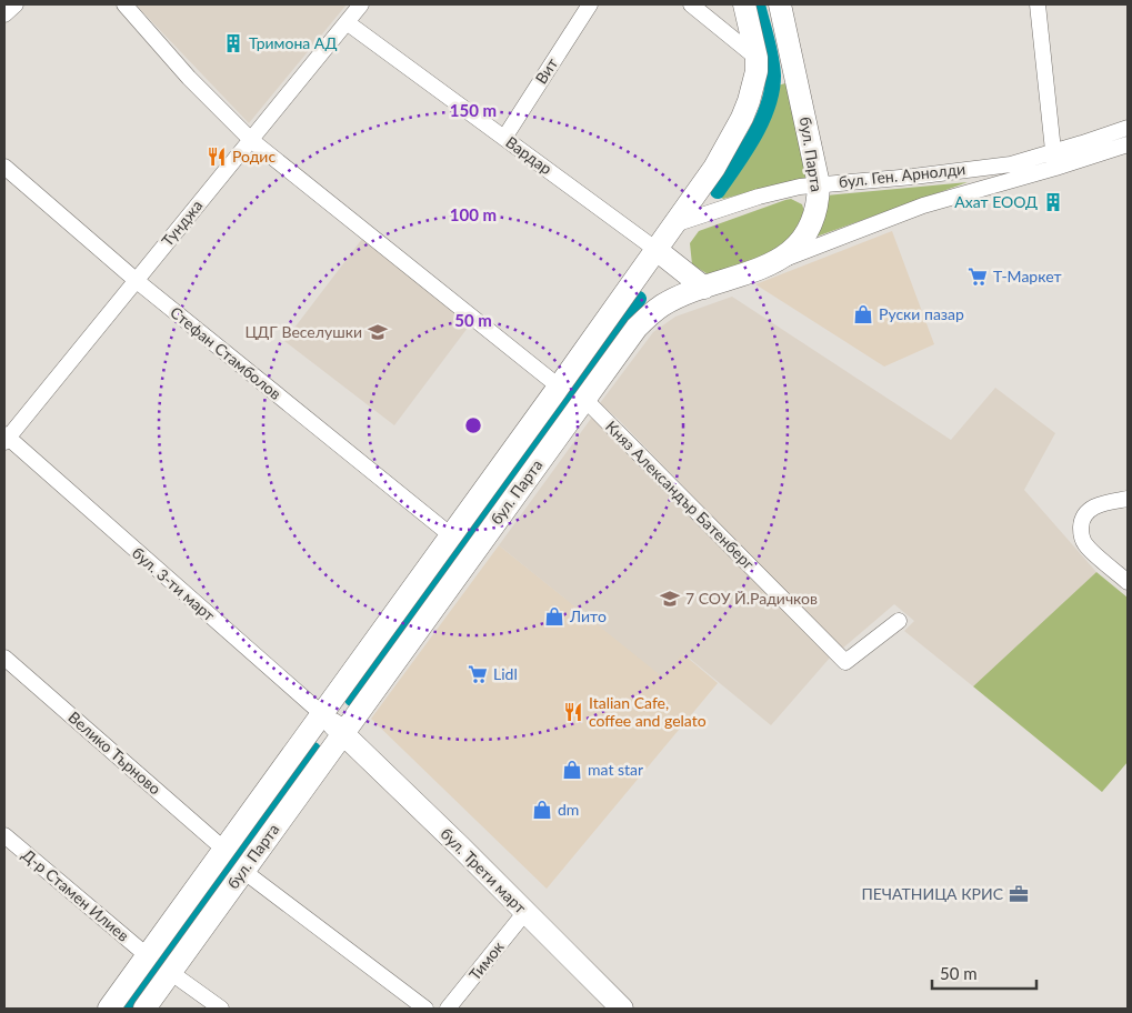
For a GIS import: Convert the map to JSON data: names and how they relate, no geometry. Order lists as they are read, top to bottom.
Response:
{
  "streets": {
    "main road": ["бул. Парта", "бул. 3-ти март", "бул. Трети март"],
    "street": [
      "Вит",
      "Вардар",
      "бул. Ген. Арнолди",
      "Тунджа",
      "Стефан Стамболов",
      "Княз Александър Батенберг",
      "Велико Търново",
      "Д-р Стамен Илиев",
      "Тимок"
    ]
  },
  "crossings": [
    ["Вит", "Вардар"],
    ["бул. Парта", "Вардар"],
    ["бул. Парта", "бул. Ген. Арнолди"],
    ["бул. Парта", "Стефан Стамболов"],
    ["бул. Парта", "Княз Александър Батенберг"],
    ["бул. Парта", "бул. 3-ти март"],
    ["бул. Парта", "Велико Търново"],
    ["бул. Парта", "бул. Трети март"],
    ["бул. Парта", "Д-р Стамен Илиев"],
    ["Вардар", "Тунджа"],
    ["Тунджа", "Стефан Стамболов"],
    ["Тунджа", "бул. 3-ти март"],
    ["бул. 3-ти март", "бул. Трети март"],
    ["бул. Трети март", "Тимок"]
  ],
  "places": {
    "building": ["Тримона АД", "Ахат ЕООД"],
    "restaurant": ["Родис", "Italian Cafe, coffee and gelato"],
    "supermarket": ["Т-Маркет", "Lidl"],
    "shop": [
      "Руски пазар",
      "Лито",
      "mat star",
      "dm"
    ],
    "school or university": ["ЦДГ Веселушки", "7 СОУ Й.Радичков"],
    "office": ["ПЕЧАТНИЦА КРИС"]
  },
  "scale_bar": "50 m",
  "rings": ["150 m", "100 m", "50 m"]
}
